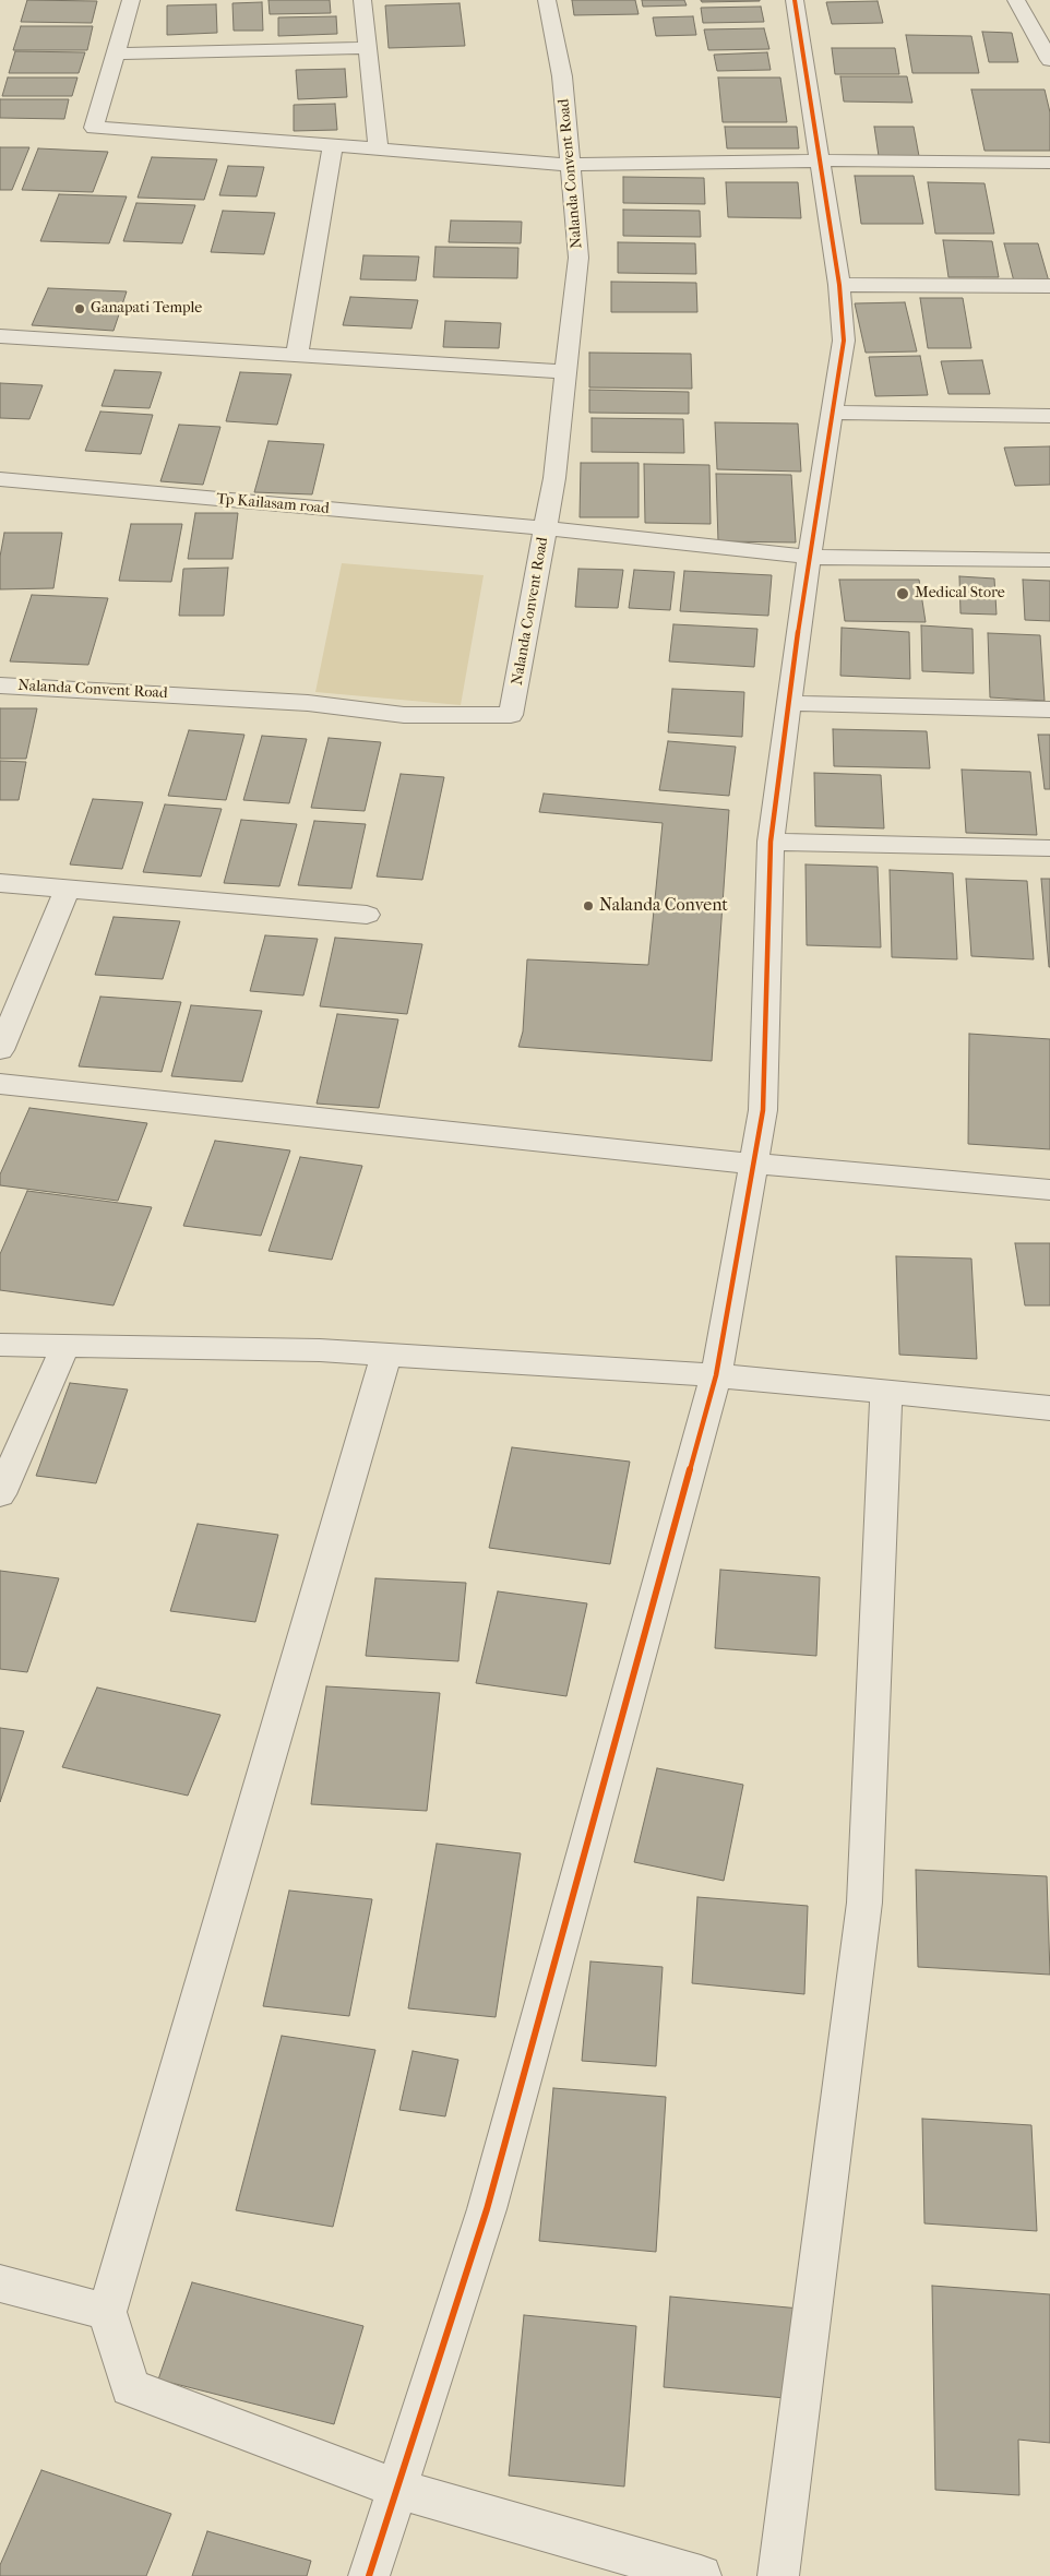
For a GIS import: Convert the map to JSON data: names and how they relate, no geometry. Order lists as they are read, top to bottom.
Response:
{
  "streets": {
    "street": ["Nalanda Convent Road", "Tp Kailasam road"]
  },
  "crossings": [
    ["Nalanda Convent Road", "Tp Kailasam road"]
  ],
  "places": ["Ganapati Temple", "Medical Store", "Nalanda Convent"]
}
